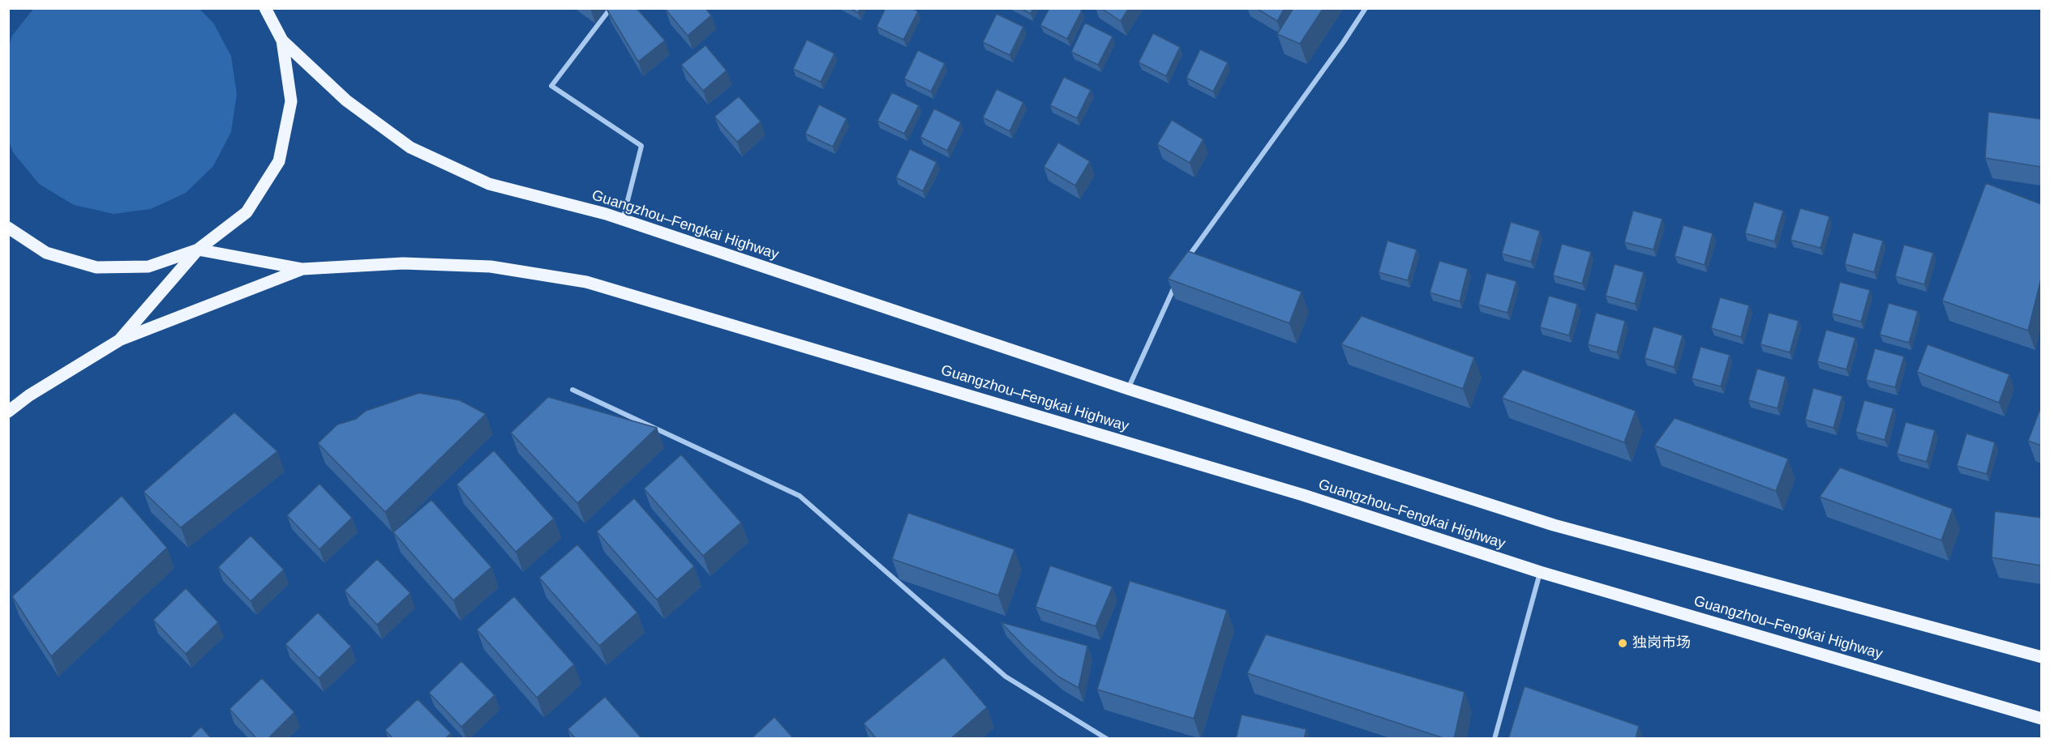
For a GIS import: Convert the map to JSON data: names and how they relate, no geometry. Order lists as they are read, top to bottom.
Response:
{
  "streets": {
    "main road": ["Guangzhou–Fengkai Highway"]
  },
  "places": ["独岗市场"]
}
